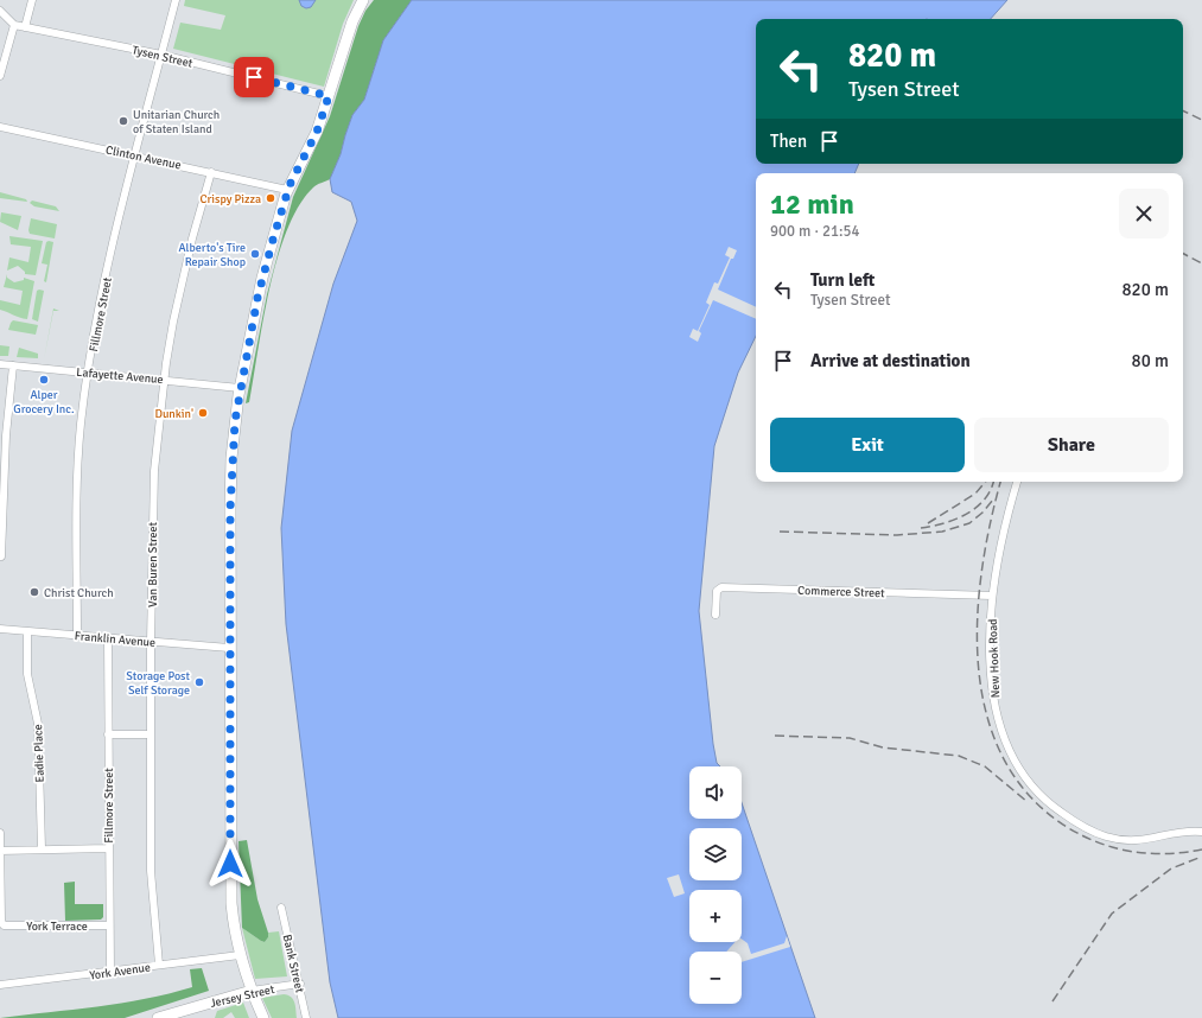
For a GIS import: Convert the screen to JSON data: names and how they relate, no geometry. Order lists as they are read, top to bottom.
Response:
{
  "streets": {
    "main road": ["Jersey Street"],
    "street": [
      "Tysen Street",
      "Clinton Avenue",
      "Fillmore Street",
      "Lafayette Avenue",
      "Van Buren Street",
      "Commerce Street",
      "Franklin Avenue",
      "New Hook Road",
      "Eadie Place",
      "York Terrace",
      "Bank Street",
      "York Avenue"
    ]
  },
  "crossings": [
    ["Tysen Street", "Fillmore Street"],
    ["Clinton Avenue", "Fillmore Street"],
    ["Clinton Avenue", "Van Buren Street"],
    ["Fillmore Street", "Lafayette Avenue"],
    ["Fillmore Street", "Franklin Avenue"],
    ["Fillmore Street", "York Terrace"],
    ["Fillmore Street", "York Avenue"],
    ["Lafayette Avenue", "Van Buren Street"],
    ["Van Buren Street", "Franklin Avenue"],
    ["Van Buren Street", "York Avenue"],
    ["Commerce Street", "New Hook Road"],
    ["Franklin Avenue", "Eadie Place"],
    ["Bank Street", "Jersey Street"]
  ],
  "places": [
    "Unitarian Church of Staten Island",
    "Crispy Pizza",
    "Alberto's Tire Repair Shop",
    "Alper Grocery Inc.",
    "Dunkin'",
    "Christ Church",
    "Storage Post Self Storage"
  ],
  "page": {
    "turn": ["820 m", "Tysen Street"],
    "then": "Then",
    "heading": ["12 min", "900 m · 21:54"],
    "list": [
      {
        "name": "Turn left",
        "note": "Tysen Street",
        "value": "820 m"
      },
      {
        "name": "Arrive at destination",
        "value": "80 m"
      }
    ],
    "buttons": ["Exit", "Share"],
    "map_buttons": ["+", "−"]
  }
}
